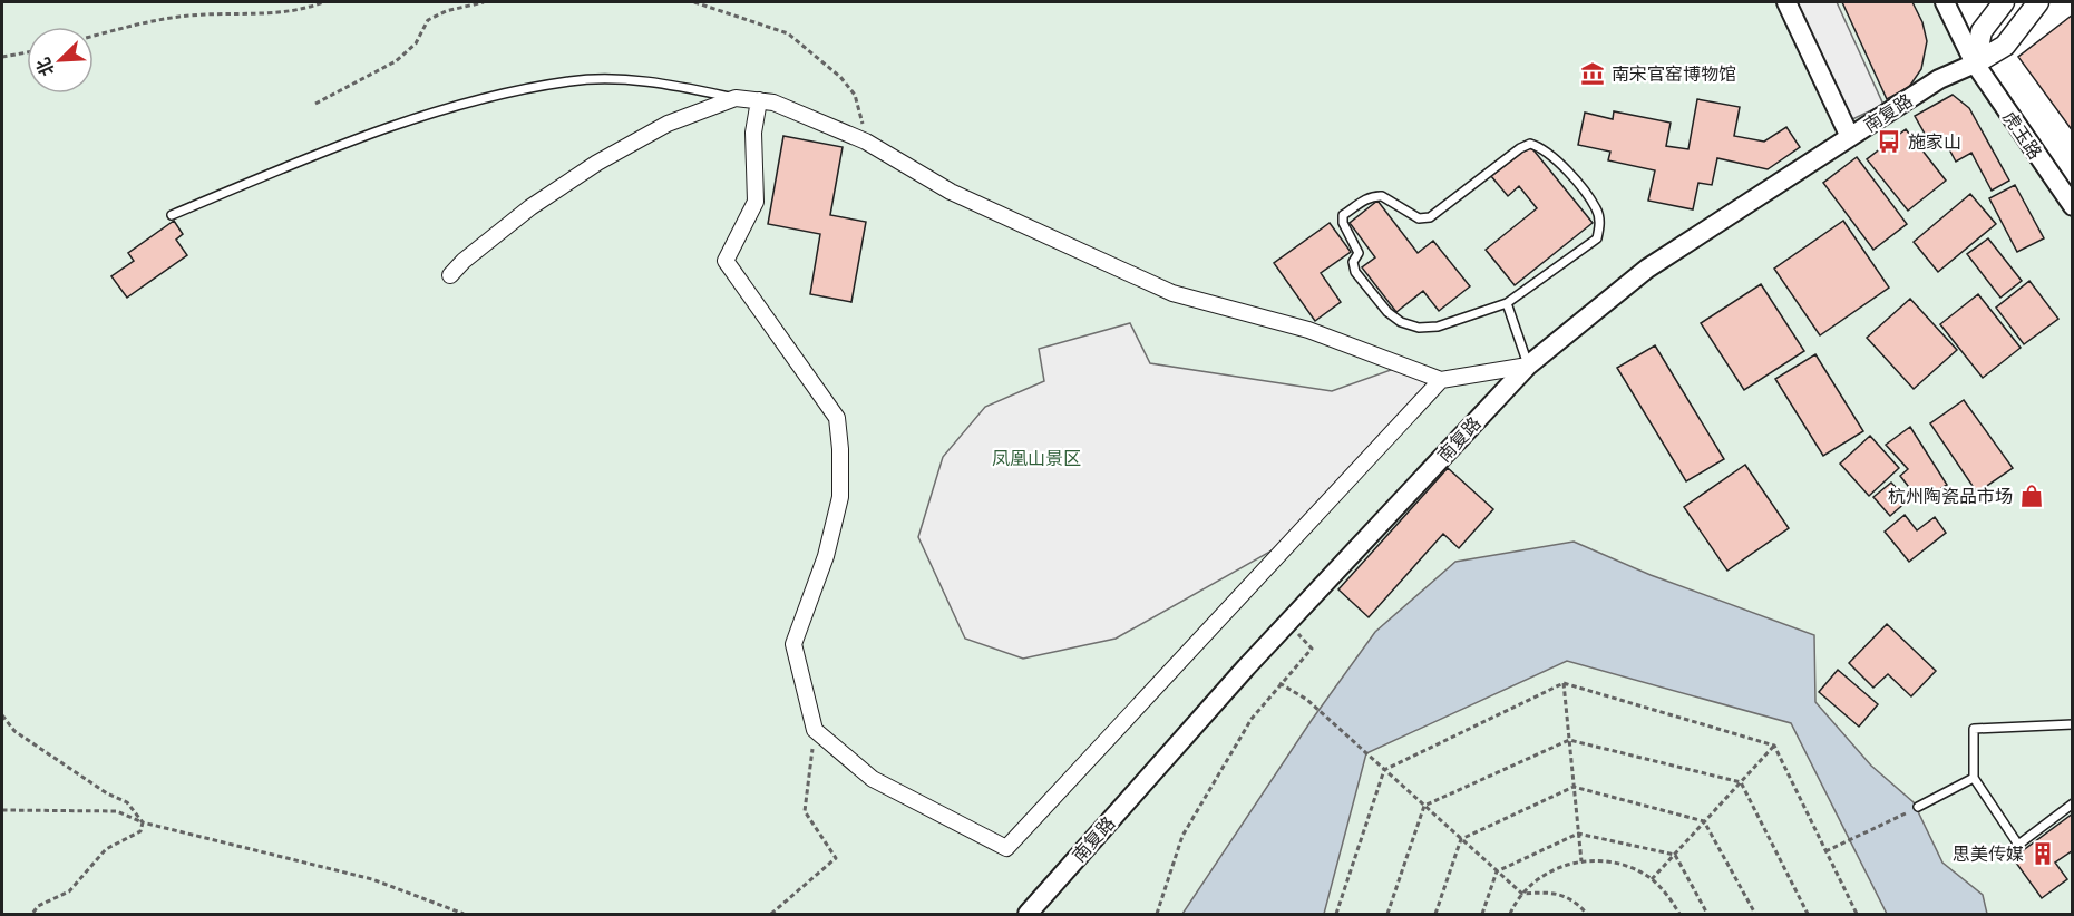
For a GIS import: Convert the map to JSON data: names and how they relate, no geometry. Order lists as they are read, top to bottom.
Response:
{
  "streets": {
    "main road": ["南复路"],
    "street": ["虎玉路"]
  },
  "crossings": [
    ["南复路", "虎玉路"]
  ],
  "parks": ["凤凰山景区"],
  "places": {
    "museum": ["南宋官窑博物馆"],
    "bus stop": ["施家山"],
    "shop": ["杭州陶瓷品市场"],
    "building": ["思美传媒"]
  },
  "north": "bottom left"
}
